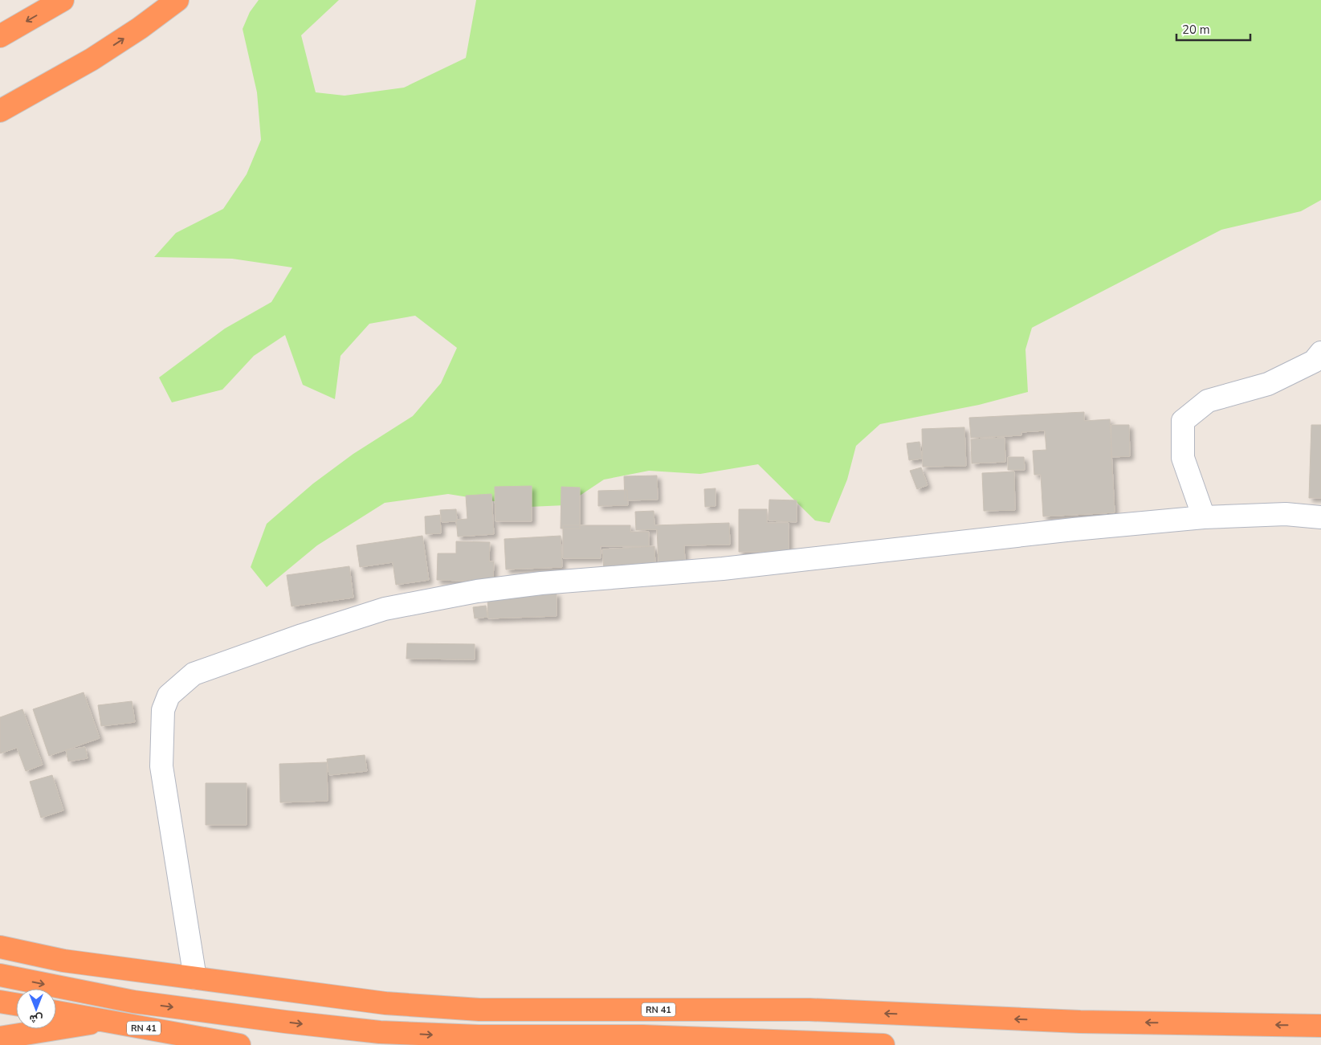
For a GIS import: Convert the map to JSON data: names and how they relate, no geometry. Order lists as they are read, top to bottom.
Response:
{
  "streets": {
    "highway": ["RN 41"]
  },
  "scale_bar": "20 m",
  "north": "bottom"
}
